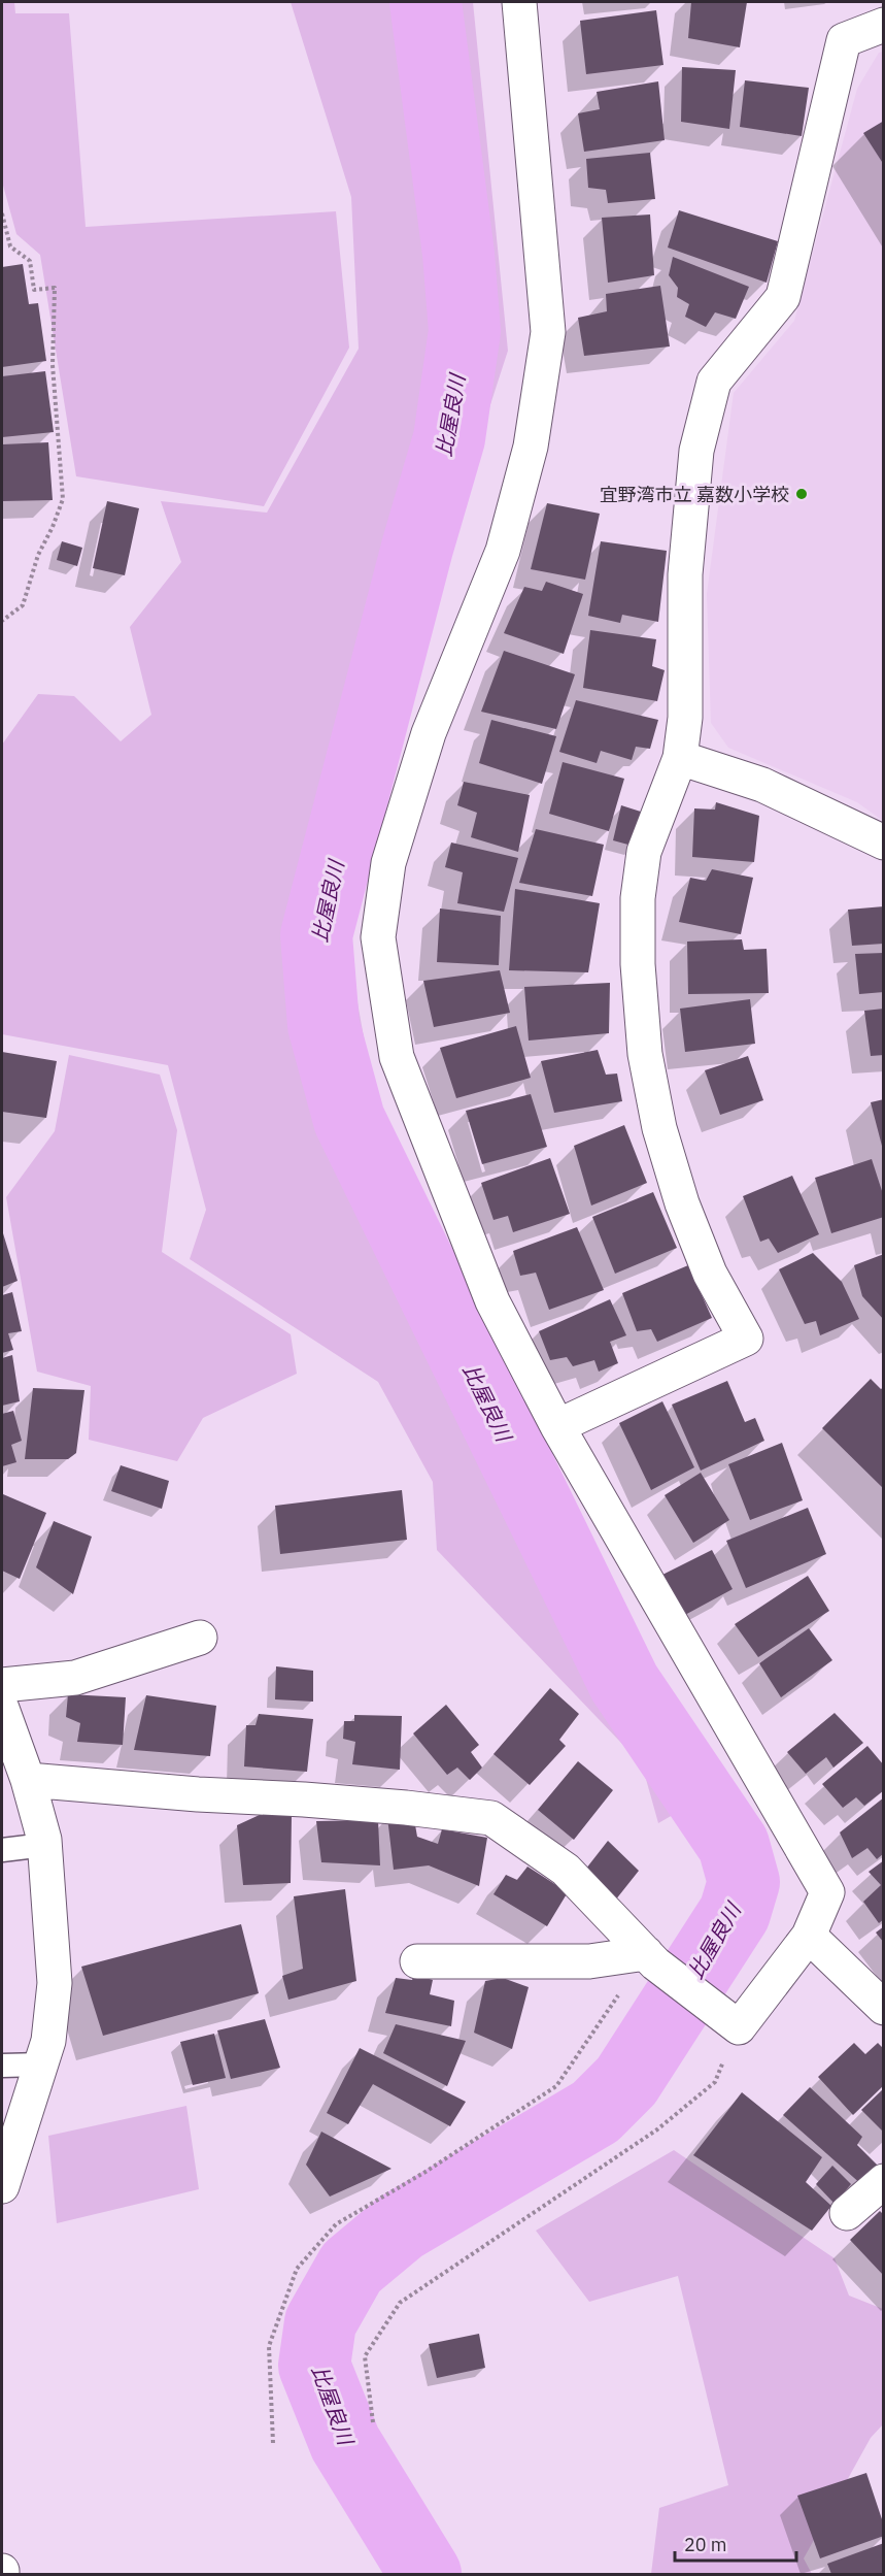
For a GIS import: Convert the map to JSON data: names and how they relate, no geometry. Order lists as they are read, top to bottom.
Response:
{
  "water": ["比屋良川"],
  "places": ["宜野湾市立 嘉数小学校"],
  "scale_bar": "20 m"
}
